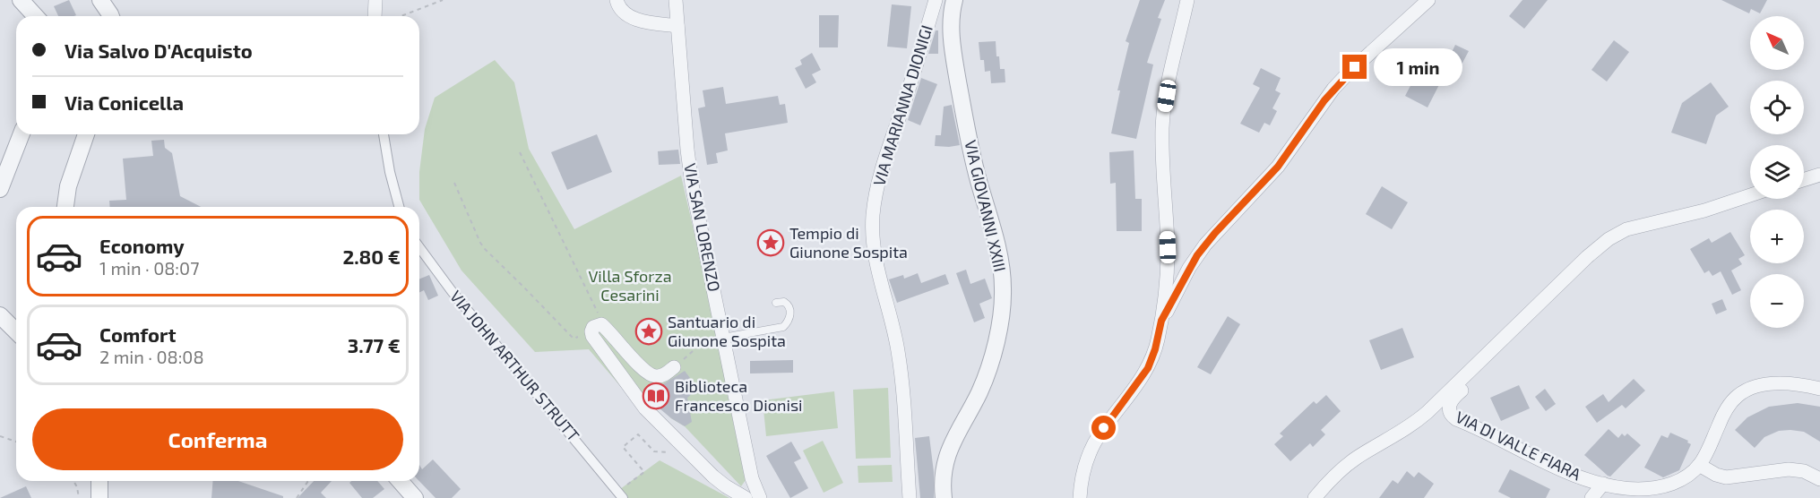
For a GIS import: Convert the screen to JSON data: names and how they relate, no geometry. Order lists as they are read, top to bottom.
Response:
{
  "streets": {
    "street": [
      "VIA MARIANNA DIONIGI",
      "VIA GIOVANNI XXIII",
      "VIA SAN LORENZO",
      "VIA JOHN ARTHUR STRUTT",
      "VIA DI VALLE FIARA"
    ]
  },
  "parks": ["Villa Sforza Cesarini"],
  "places": {
    "place": ["Tempio di Giunone Sospita", "Santuario di Giunone Sospita"],
    "library": ["Biblioteca Francesco Dionisi"]
  },
  "north": "top left",
  "page": {
    "map_buttons": ["+", "−"],
    "banner": ["Via Salvo D'Acquisto", "Via Conicella"],
    "bubble": "1 min",
    "list": [
      {
        "name": "Economy",
        "note": "1 min · 08:07",
        "value": "2.80 €"
      },
      {
        "name": "Comfort",
        "note": "2 min · 08:08",
        "value": "3.77 €"
      }
    ],
    "buttons": "Conferma"
  }
}
